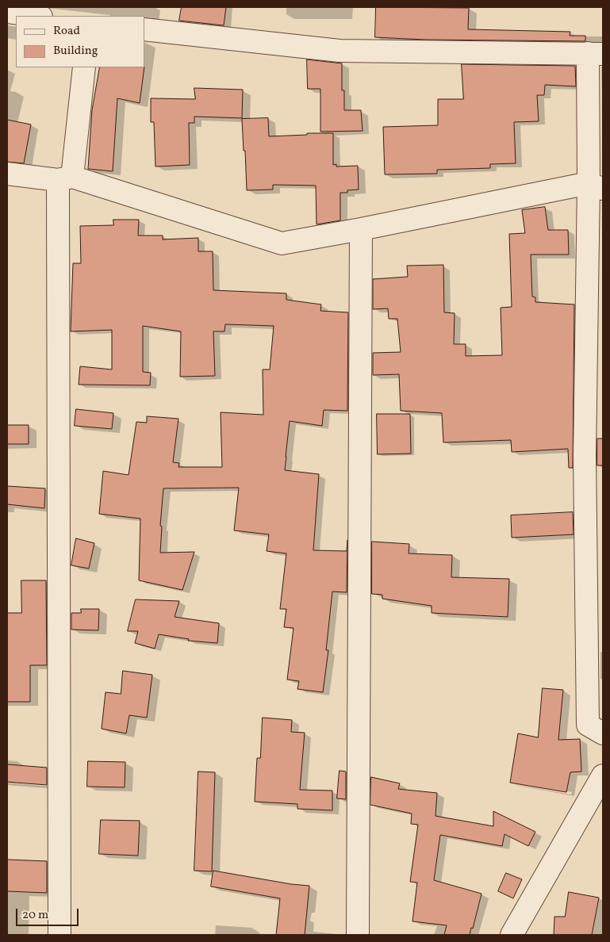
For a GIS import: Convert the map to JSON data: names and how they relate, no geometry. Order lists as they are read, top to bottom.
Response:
{
  "legend": ["Road", "Building"],
  "scale_bar": "20 m"
}
